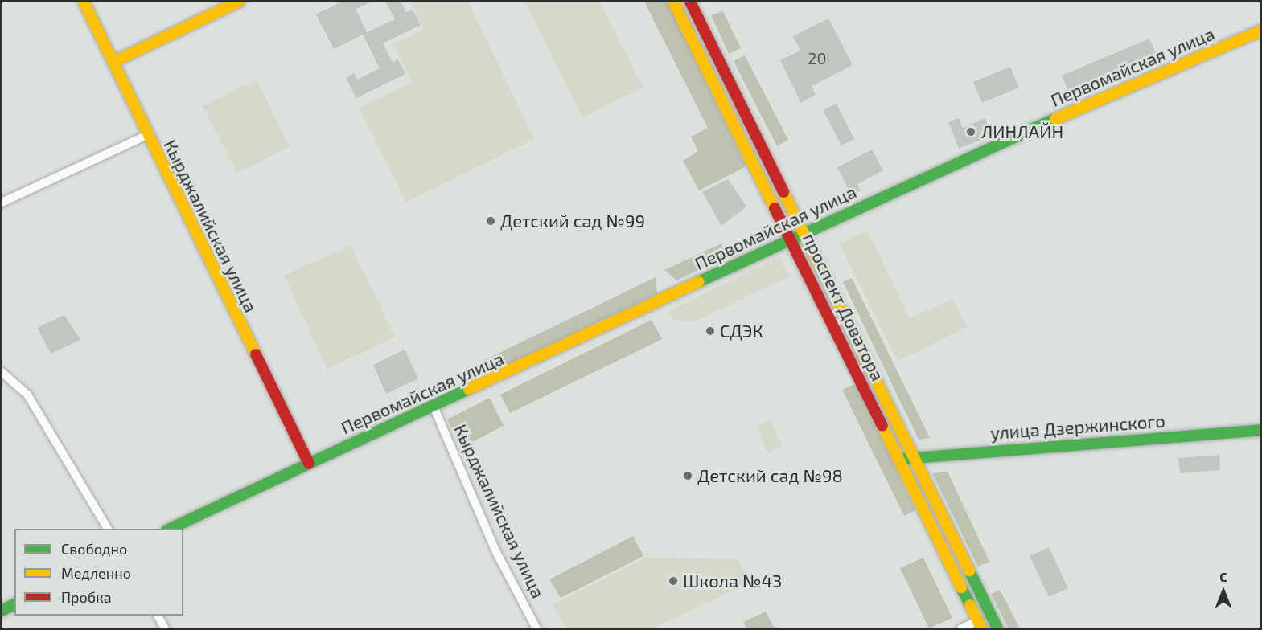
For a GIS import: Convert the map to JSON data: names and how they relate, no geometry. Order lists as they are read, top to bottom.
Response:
{
  "streets": {
    "street": [
      "Первомайская улица",
      "Кырджалийская улица",
      "проспект Доватора",
      "улица Дзержинского"
    ]
  },
  "crossings": [
    ["Первомайская улица", "Кырджалийская улица"],
    ["Первомайская улица", "проспект Доватора"],
    ["проспект Доватора", "улица Дзержинского"]
  ],
  "places": [
    "ЛИНЛАЙН",
    "Детский сад №99",
    "СДЭК",
    "Детский сад №98",
    "Школа №43"
  ],
  "house_numbers": ["20"],
  "legend": ["Свободно", "Медленно", "Пробка"],
  "north": "top"
}
